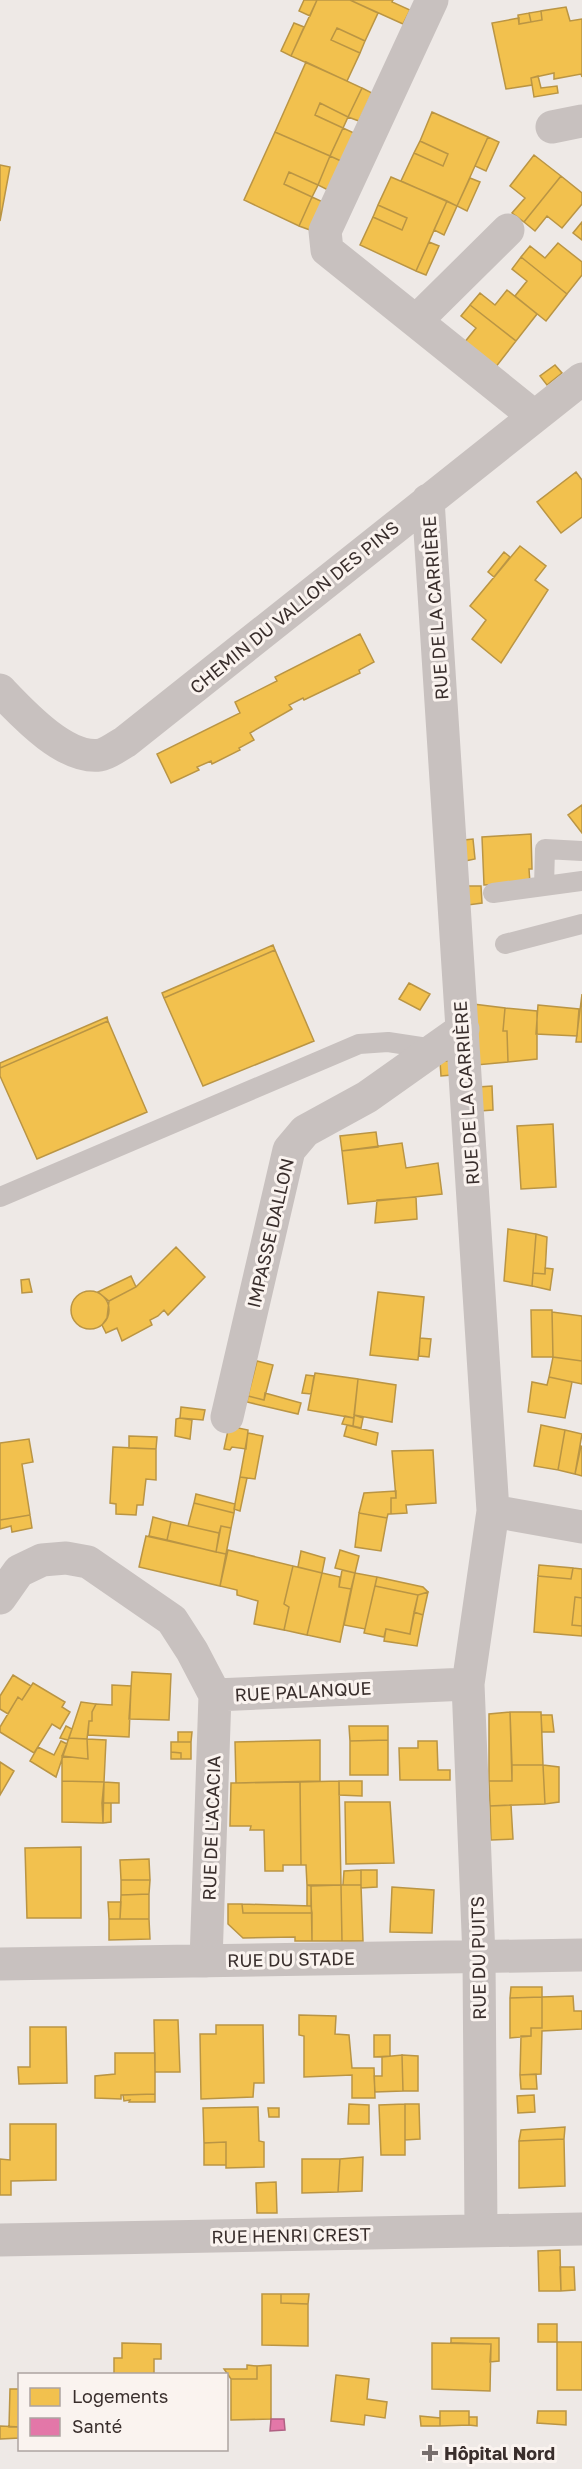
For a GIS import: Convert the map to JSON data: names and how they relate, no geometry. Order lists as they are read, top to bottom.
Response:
{
  "streets": {
    "street": [
      "CHEMIN DU VALLON DES PINS",
      "RUE DE LA CARRIÈRE",
      "IMPASSE DALLON",
      "RUE PALANQUE",
      "RUE DE L'ACACIA",
      "RUE DU PUITS",
      "RUE DU STADE",
      "RUE HENRI CREST"
    ]
  },
  "crossings": [
    ["CHEMIN DU VALLON DES PINS", "RUE DE LA CARRIÈRE"],
    ["RUE DE LA CARRIÈRE", "IMPASSE DALLON"],
    ["RUE DE LA CARRIÈRE", "RUE PALANQUE"],
    ["RUE DE LA CARRIÈRE", "RUE DU PUITS"],
    ["RUE PALANQUE", "RUE DE L'ACACIA"],
    ["RUE PALANQUE", "RUE DU PUITS"],
    ["RUE DE L'ACACIA", "RUE DU STADE"],
    ["RUE DU PUITS", "RUE DU STADE"],
    ["RUE DU PUITS", "RUE HENRI CREST"]
  ],
  "places": {
    "health": ["Hôpital Nord"]
  },
  "legend": ["Logements", "Santé"]
}
